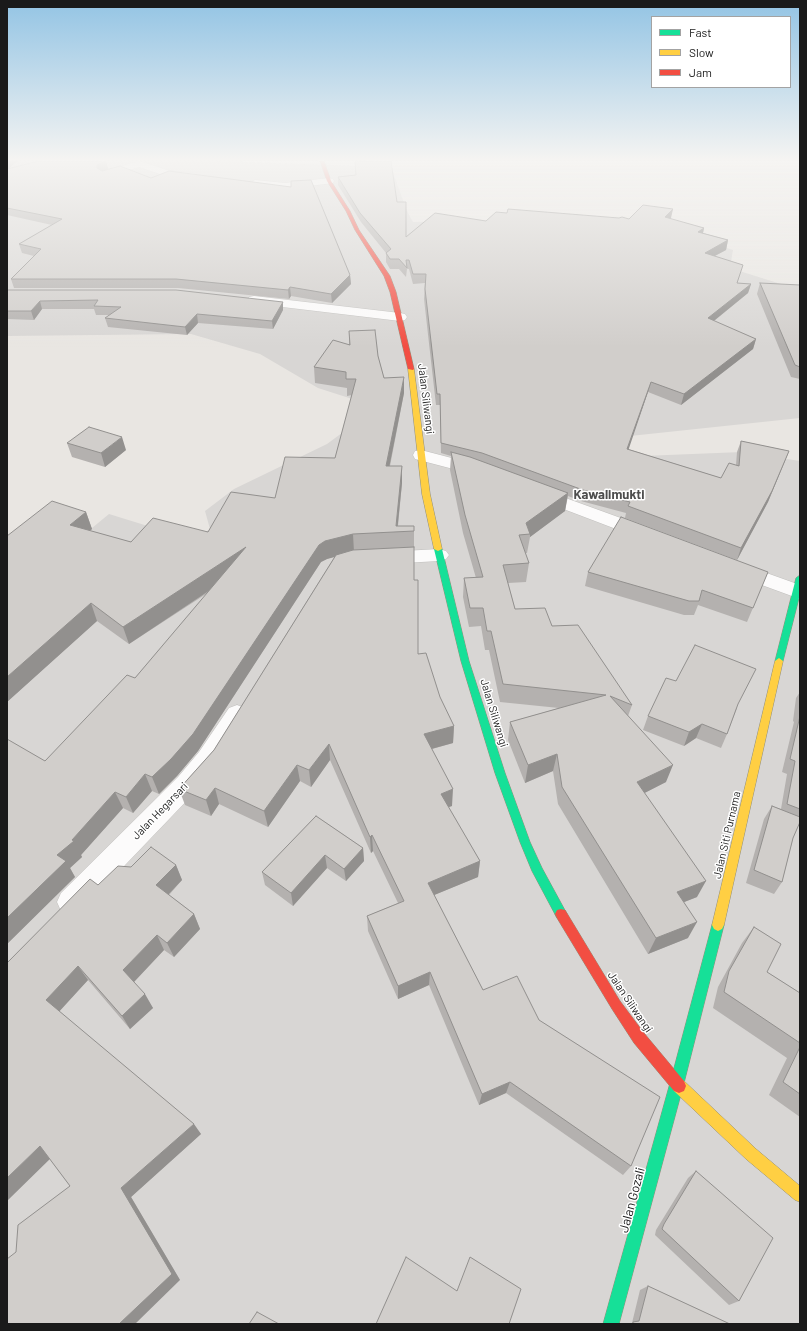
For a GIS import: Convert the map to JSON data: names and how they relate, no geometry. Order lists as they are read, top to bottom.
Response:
{
  "streets": {
    "main road": ["Jalan Siliwangi", "Jalan Siti Purnama", "Jalan Gozali"],
    "street": ["Jalan Hegarsari"]
  },
  "crossings": [
    ["Jalan Siliwangi", "Jalan Siti Purnama"],
    ["Jalan Siliwangi", "Jalan Gozali"],
    ["Jalan Siti Purnama", "Jalan Gozali"]
  ],
  "districts": ["Kawalimukti"],
  "legend": ["Fast", "Slow", "Jam"]
}
